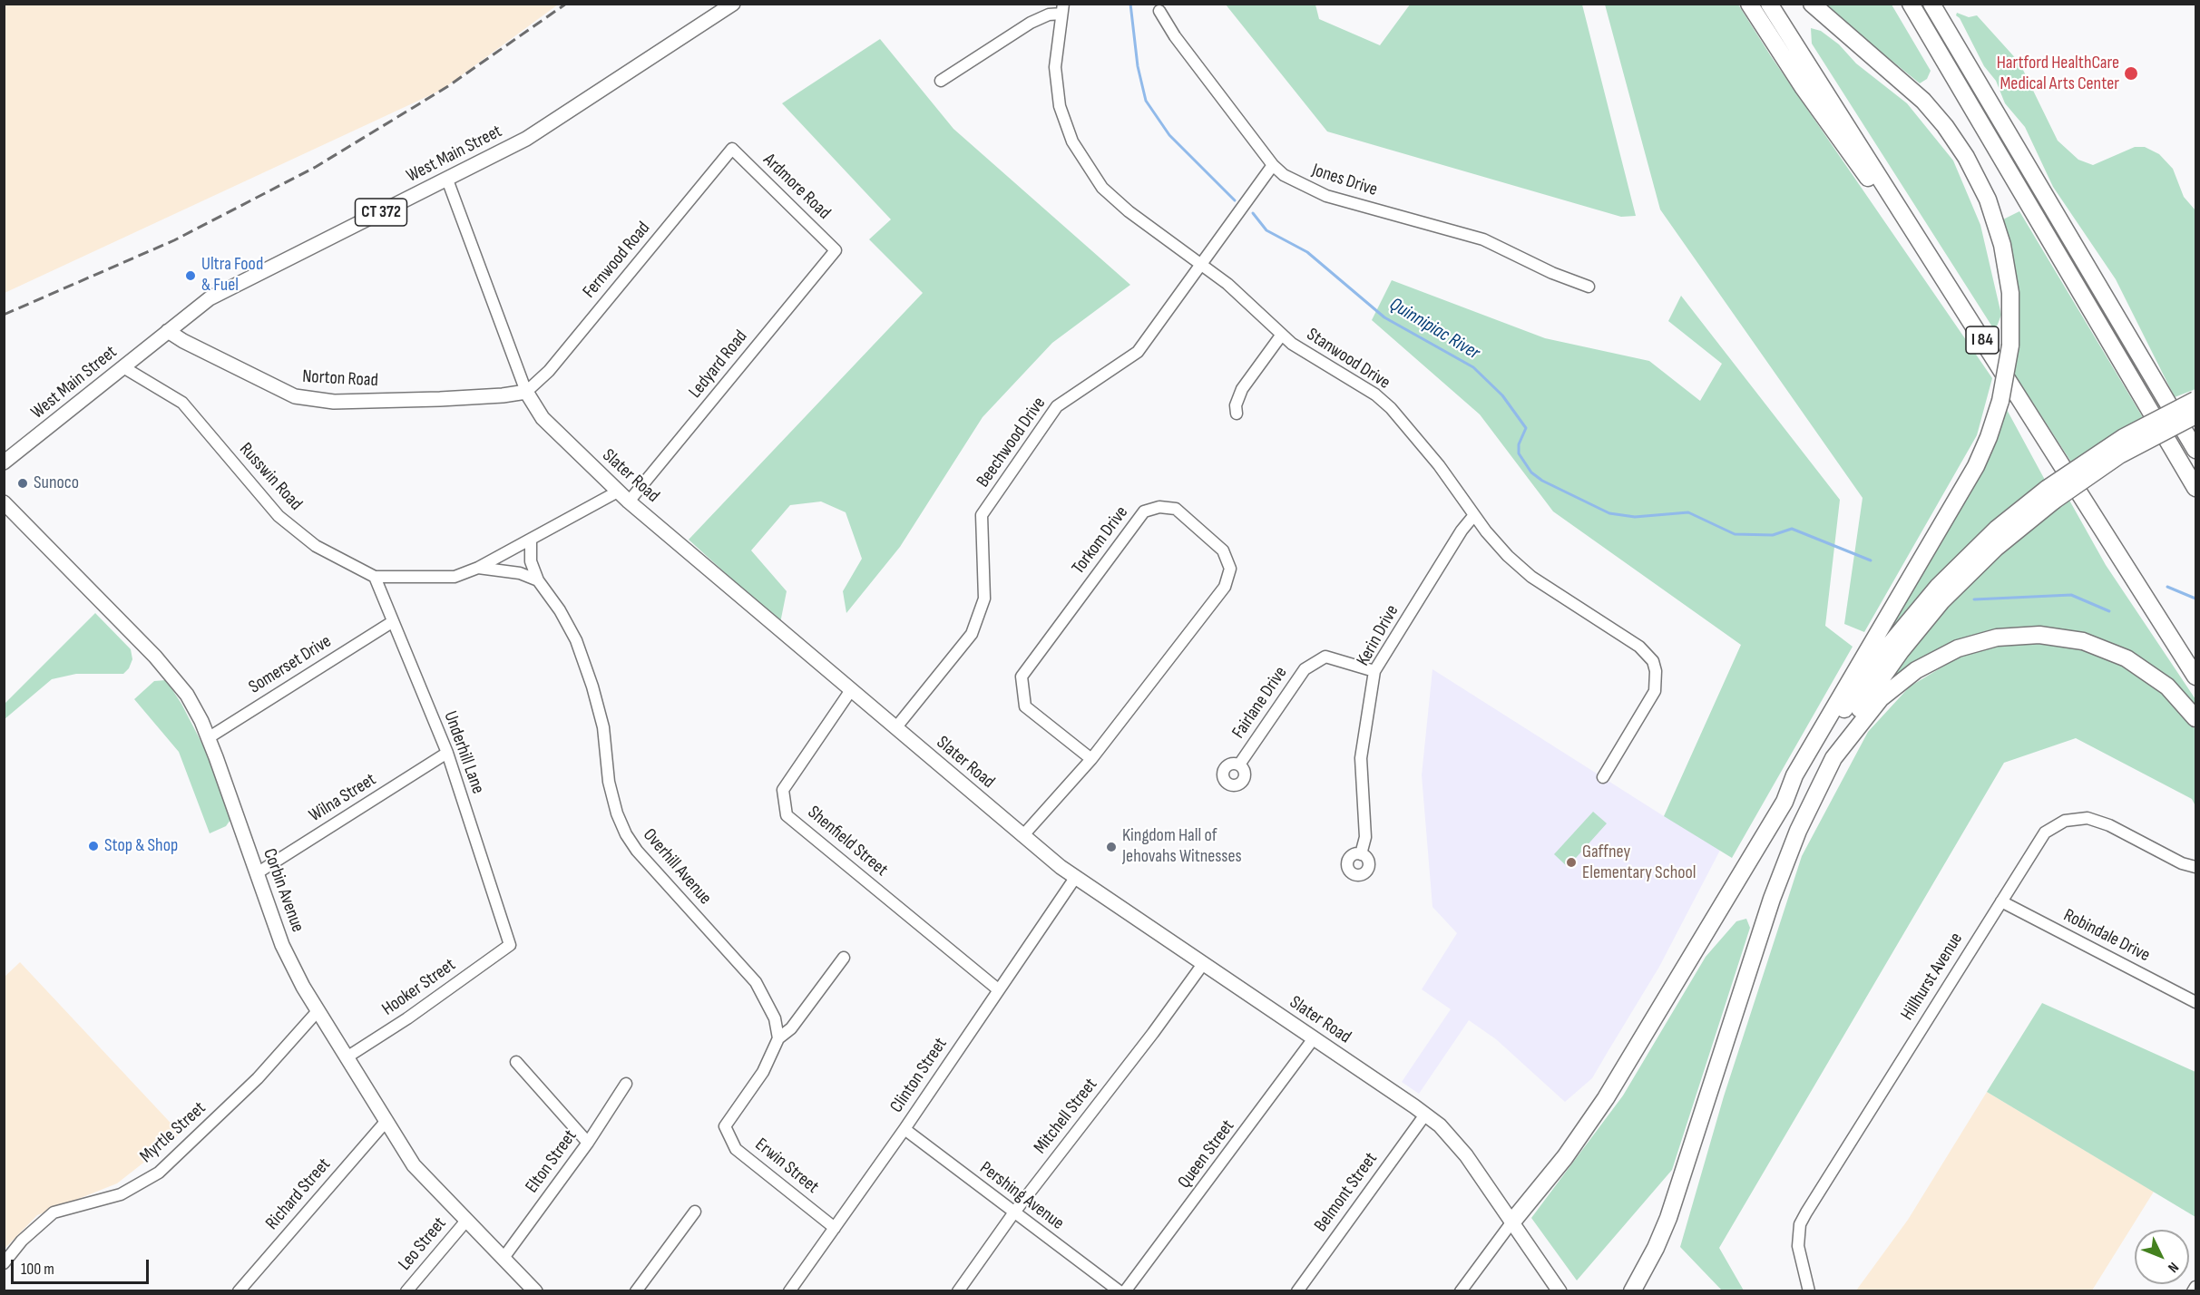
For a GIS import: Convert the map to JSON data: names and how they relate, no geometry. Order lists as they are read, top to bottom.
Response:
{
  "streets": {
    "highway": ["I 84"],
    "main road": [
      "West Main Street",
      "CT 372",
      "Norton Road",
      "Slater Road",
      "Corbin Avenue"
    ],
    "street": [
      "Jones Drive",
      "Ardmore Road",
      "Fernwood Road",
      "Stanwood Drive",
      "Ledyard Road",
      "Beechwood Drive",
      "Russwin Road",
      "Torkom Drive",
      "Kerin Drive",
      "Somerset Drive",
      "Fairlane Drive",
      "Underhill Lane",
      "Wilna Street",
      "Shenfield Street",
      "Overhill Avenue",
      "Robindale Drive",
      "Hillhurst Avenue",
      "Hooker Street",
      "Clinton Street",
      "Mitchell Street",
      "Myrtle Street",
      "Queen Street",
      "Elton Street",
      "Erwin Street",
      "Belmont Street",
      "Richard Street",
      "Pershing Avenue",
      "Leo Street"
    ]
  },
  "crossings": [
    ["West Main Street", "Norton Road"],
    ["West Main Street", "Slater Road"],
    ["West Main Street", "Russwin Road"],
    ["Jones Drive", "Beechwood Drive"],
    ["Ardmore Road", "Fernwood Road"],
    ["Ardmore Road", "Ledyard Road"],
    ["Fernwood Road", "Norton Road"],
    ["Fernwood Road", "Slater Road"],
    ["Stanwood Drive", "Beechwood Drive"],
    ["Stanwood Drive", "Kerin Drive"],
    ["Ledyard Road", "Slater Road"],
    ["Norton Road", "Slater Road"],
    ["Beechwood Drive", "Slater Road"],
    ["Slater Road", "Russwin Road"],
    ["Slater Road", "Torkom Drive"],
    ["Slater Road", "Shenfield Street"],
    ["Slater Road", "Clinton Street"],
    ["Slater Road", "Mitchell Street"],
    ["Slater Road", "Queen Street"],
    ["Slater Road", "Belmont Street"],
    ["Russwin Road", "Underhill Lane"],
    ["Russwin Road", "Overhill Avenue"],
    ["Kerin Drive", "Fairlane Drive"],
    ["Somerset Drive", "Underhill Lane"],
    ["Somerset Drive", "Corbin Avenue"],
    ["Underhill Lane", "Wilna Street"],
    ["Underhill Lane", "Hooker Street"],
    ["Wilna Street", "Corbin Avenue"],
    ["Shenfield Street", "Clinton Street"],
    ["Overhill Avenue", "Erwin Street"],
    ["Corbin Avenue", "Hooker Street"],
    ["Corbin Avenue", "Myrtle Street"],
    ["Corbin Avenue", "Elton Street"],
    ["Corbin Avenue", "Richard Street"],
    ["Corbin Avenue", "Leo Street"],
    ["Robindale Drive", "Hillhurst Avenue"],
    ["Clinton Street", "Erwin Street"],
    ["Clinton Street", "Pershing Avenue"],
    ["Mitchell Street", "Pershing Avenue"]
  ],
  "water": ["Quinnipiac River"],
  "places": [
    "Hartford HealthCare Medical Arts Center",
    "Ultra Food & Fuel",
    "Sunoco",
    "Stop & Shop",
    "Kingdom Hall of Jehovahs Witnesses",
    "Gaffney Elementary School"
  ],
  "scale_bar": "100 m",
  "north": "bottom right"
}
